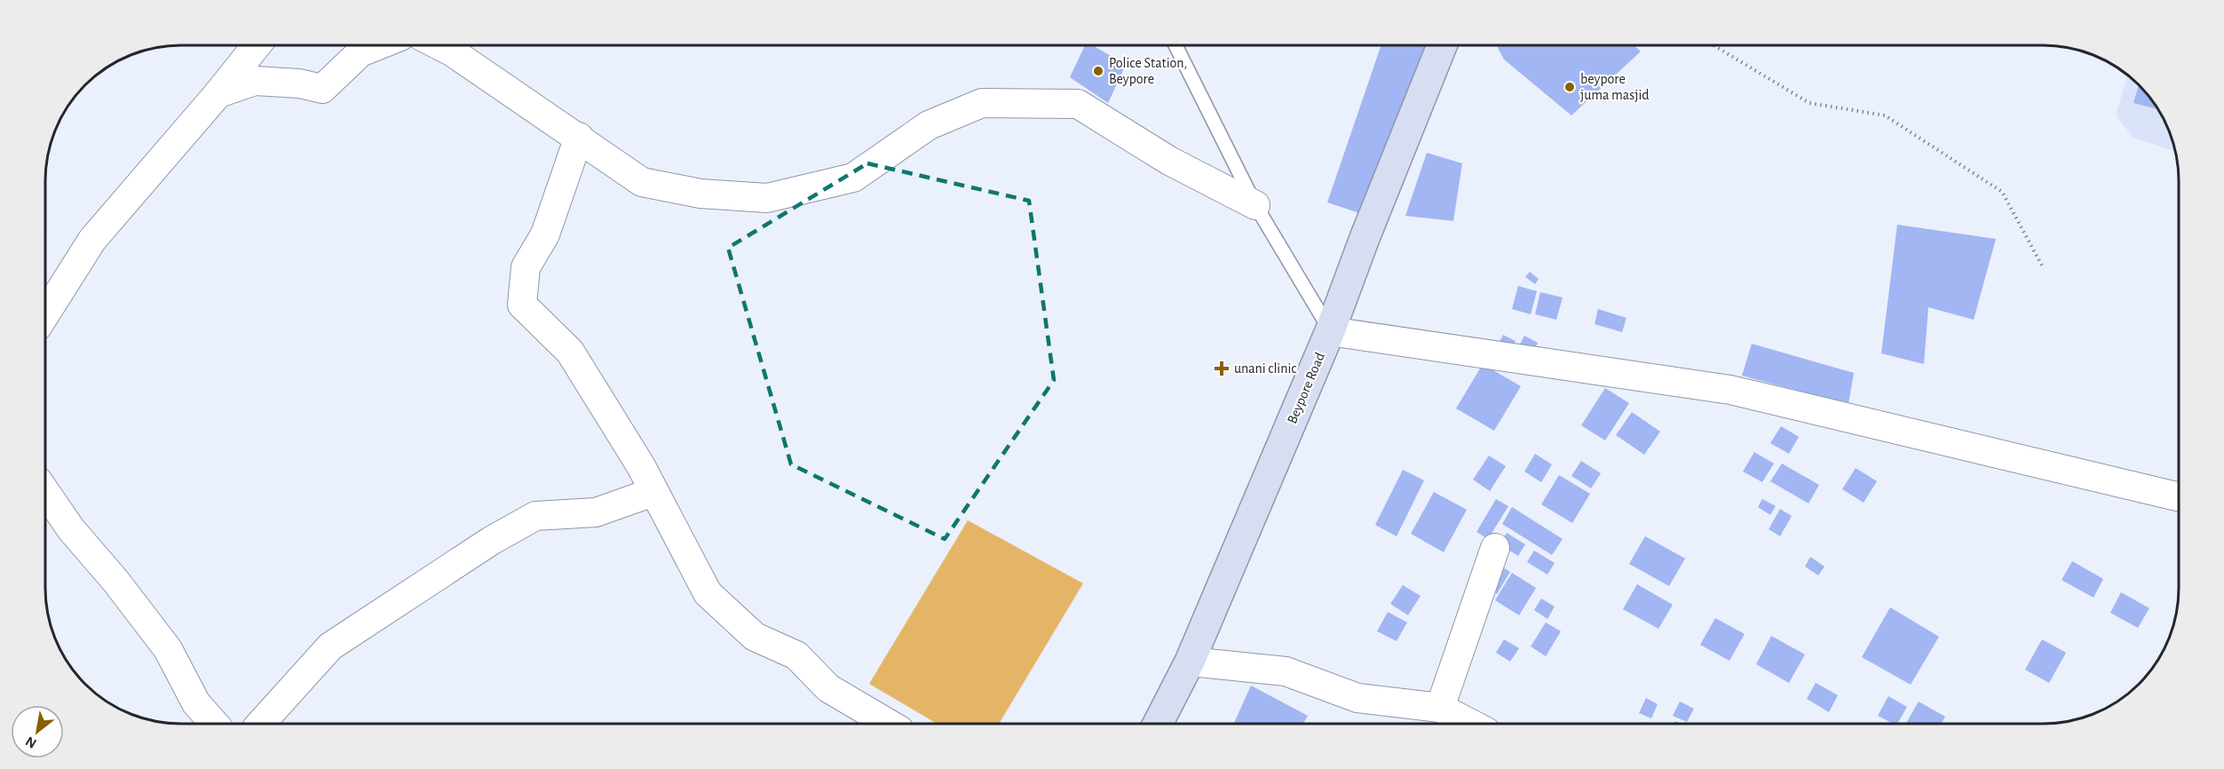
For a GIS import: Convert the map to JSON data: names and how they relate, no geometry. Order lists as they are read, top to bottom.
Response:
{
  "streets": {
    "main road": ["Beypore Road"]
  },
  "places": {
    "other": ["Police Station, Beypore", "beypore juma masjid"],
    "health": ["unani clinic"]
  },
  "north": "bottom left"
}
